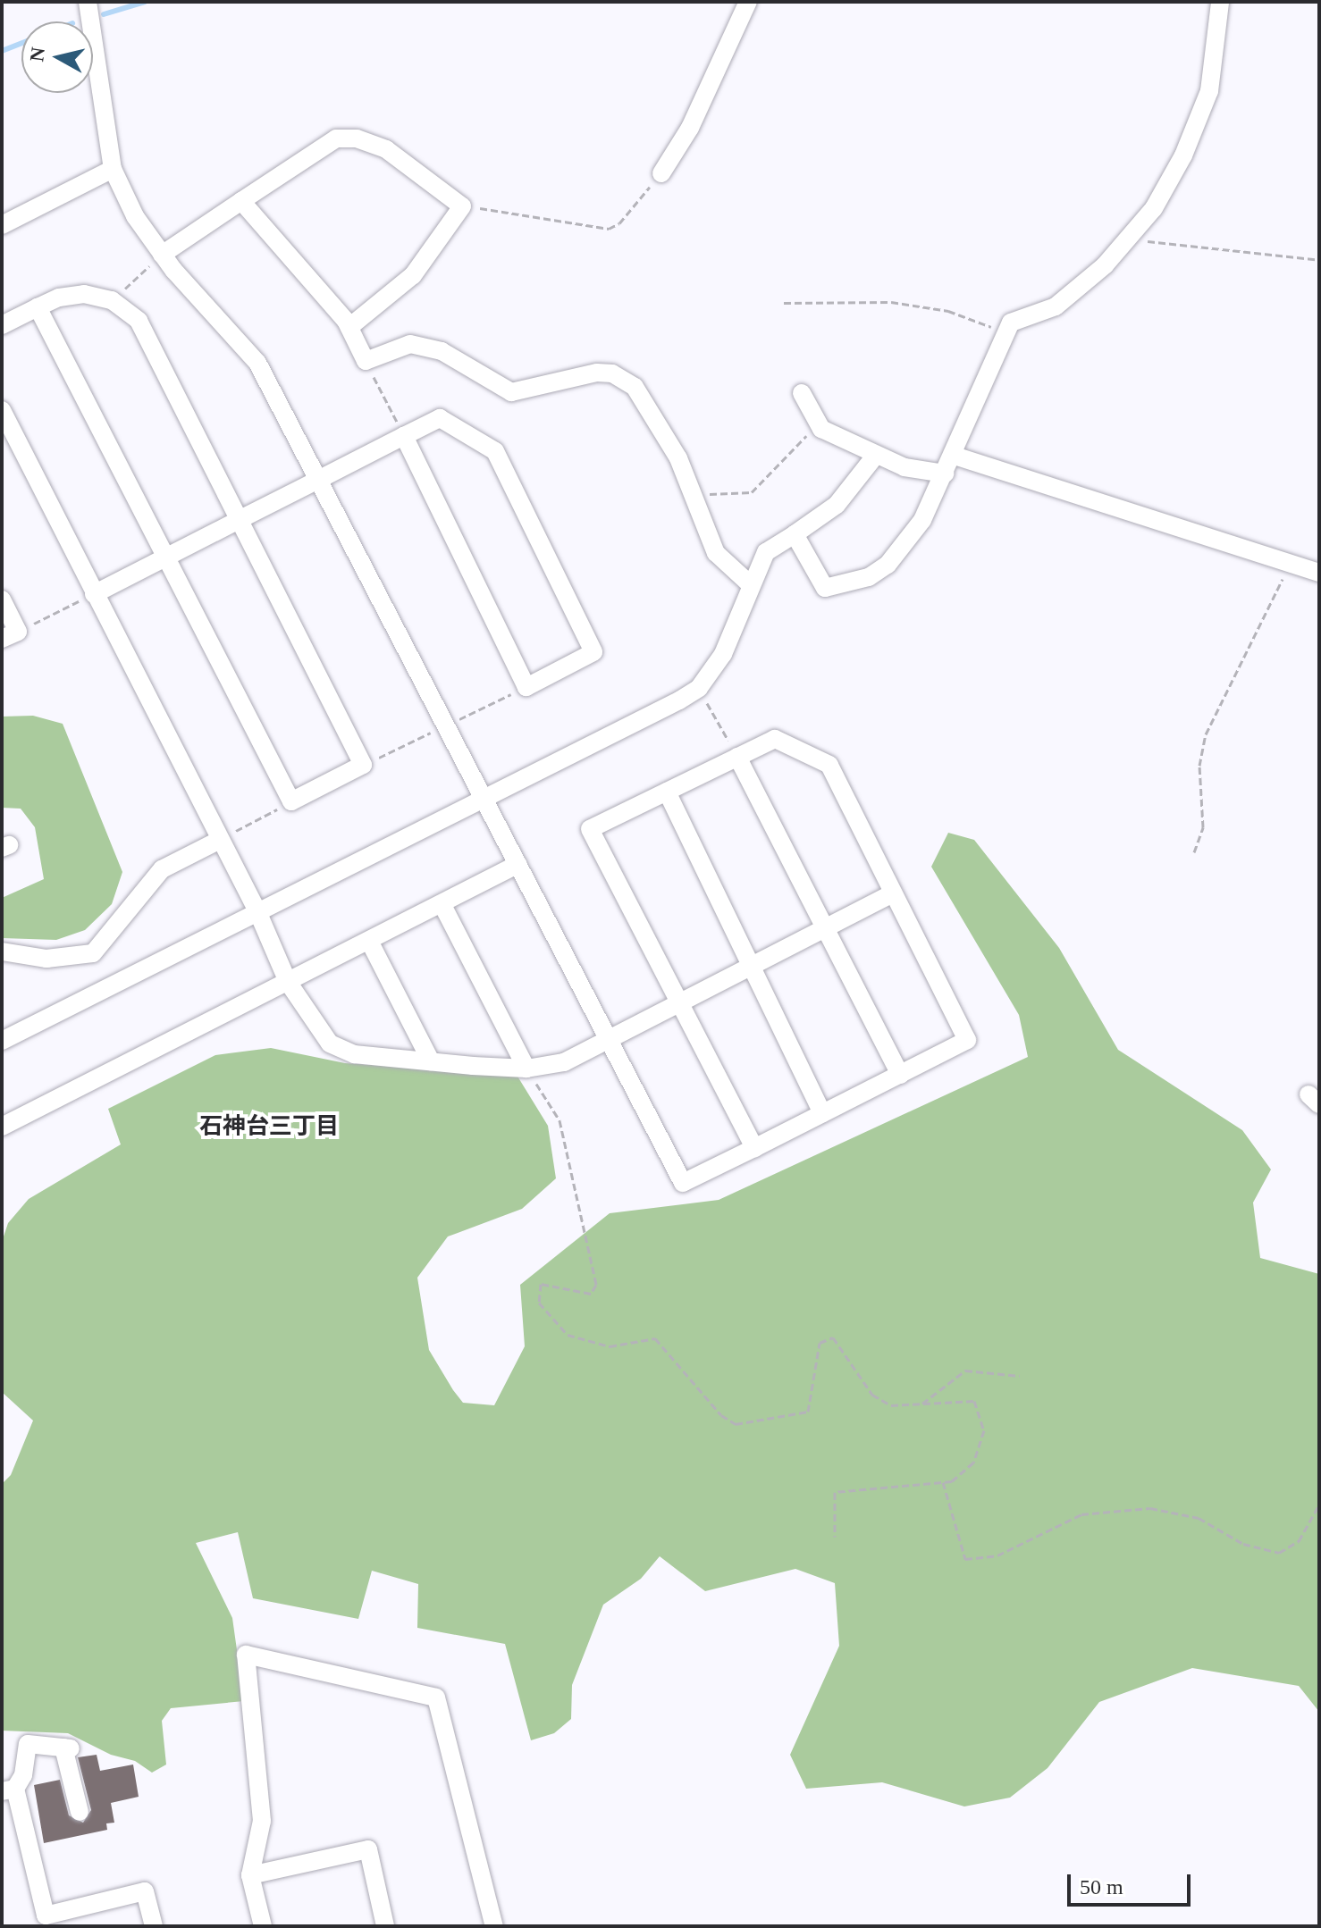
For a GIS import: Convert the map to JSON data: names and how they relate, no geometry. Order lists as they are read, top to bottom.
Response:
{
  "districts": ["石神台三丁目"],
  "scale_bar": "50 m",
  "north": "left"
}
